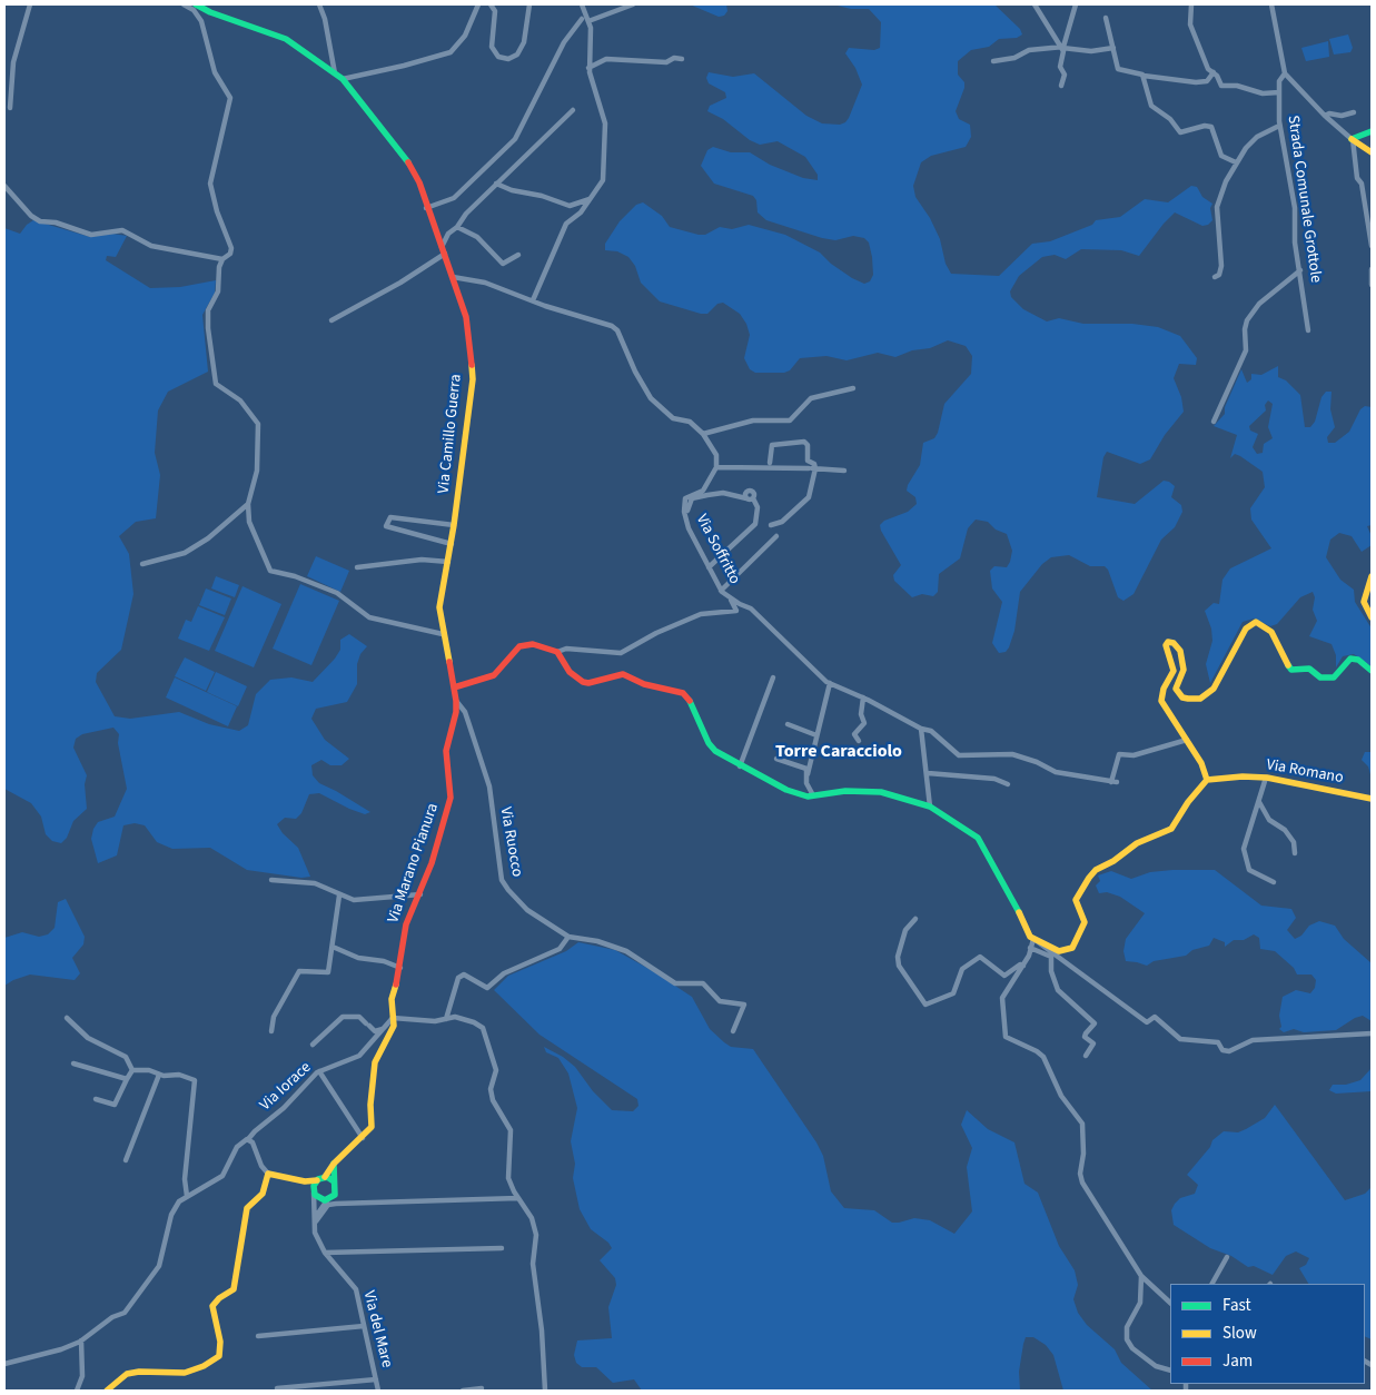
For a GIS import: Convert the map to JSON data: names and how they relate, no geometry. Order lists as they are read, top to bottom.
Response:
{
  "streets": {
    "street": [
      "Strada Comunale Grottole",
      "Via Camillo Guerra",
      "Via Soffritto",
      "Via Romano",
      "Via Ruocco",
      "Via Marano Pianura",
      "Via Iorace",
      "Via del Mare"
    ]
  },
  "crossings": [
    ["Via Camillo Guerra", "Via Marano Pianura"],
    ["Via Ruocco", "Via Marano Pianura"],
    ["Via Marano Pianura", "Via Iorace"]
  ],
  "districts": ["Torre Caracciolo"],
  "legend": ["Fast", "Slow", "Jam"]
}
